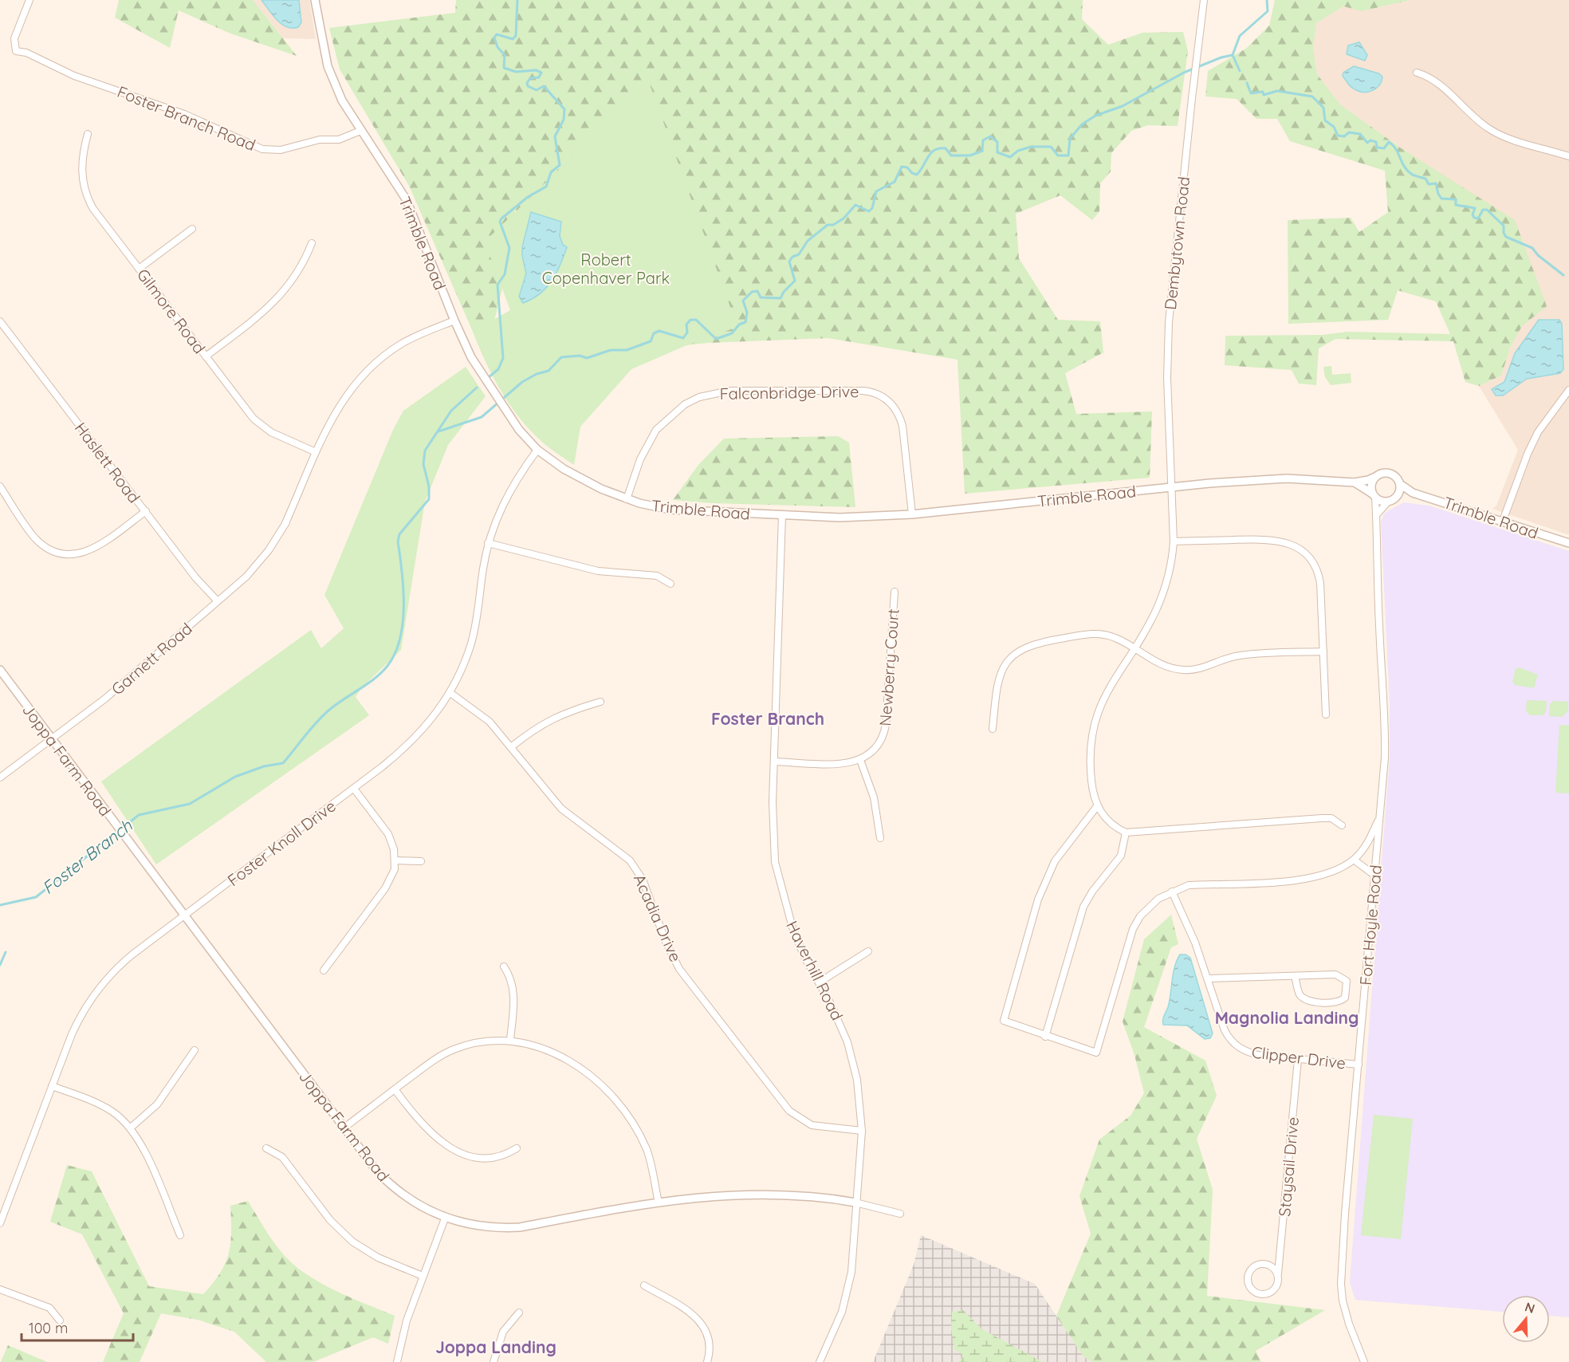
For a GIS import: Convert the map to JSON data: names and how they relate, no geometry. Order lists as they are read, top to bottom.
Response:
{
  "streets": {
    "street": [
      "Foster Branch Road",
      "Trimble Road",
      "Dembytown Road",
      "Gilmore Road",
      "Falconbridge Drive",
      "Haslett Road",
      "Garnett Road",
      "Newberry Court",
      "Joppa Farm Road",
      "Foster Knoll Drive",
      "Acadia Drive",
      "Fort Hoyle Road",
      "Haverhill Road",
      "Clipper Drive",
      "Staysail Drive"
    ]
  },
  "crossings": [
    ["Foster Branch Road", "Trimble Road"],
    ["Trimble Road", "Dembytown Road"],
    ["Trimble Road", "Falconbridge Drive"],
    ["Trimble Road", "Garnett Road"],
    ["Trimble Road", "Foster Knoll Drive"],
    ["Trimble Road", "Fort Hoyle Road"],
    ["Trimble Road", "Haverhill Road"],
    ["Gilmore Road", "Garnett Road"],
    ["Haslett Road", "Garnett Road"],
    ["Garnett Road", "Joppa Farm Road"],
    ["Joppa Farm Road", "Foster Knoll Drive"],
    ["Joppa Farm Road", "Haverhill Road"],
    ["Foster Knoll Drive", "Acadia Drive"],
    ["Acadia Drive", "Haverhill Road"],
    ["Fort Hoyle Road", "Clipper Drive"],
    ["Clipper Drive", "Staysail Drive"]
  ],
  "districts": ["Foster Branch", "Magnolia Landing", "Joppa Landing"],
  "water": ["Foster Branch"],
  "parks": ["Robert Copenhaver Park"],
  "scale_bar": "100 m",
  "north": "top"
}
